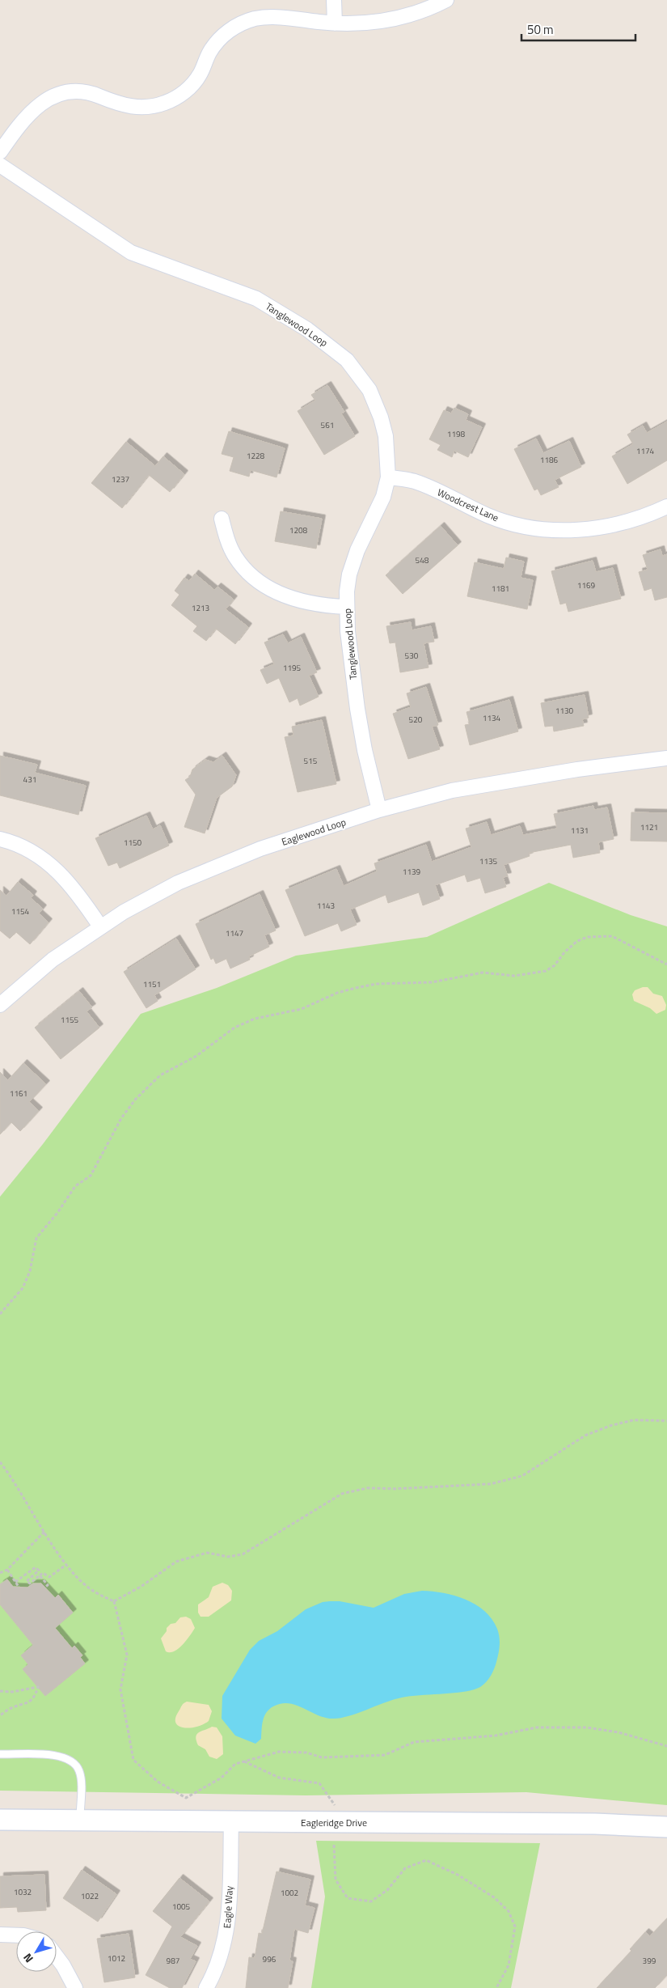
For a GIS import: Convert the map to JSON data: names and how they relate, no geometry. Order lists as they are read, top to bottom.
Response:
{
  "streets": {
    "main road": ["Eagleridge Drive"],
    "street": [
      "Tanglewood Loop",
      "Woodcrest Lane",
      "Eaglewood Loop",
      "Eagle Way"
    ]
  },
  "crossings": [
    ["Tanglewood Loop", "Woodcrest Lane"],
    ["Tanglewood Loop", "Eaglewood Loop"],
    ["Eagleridge Drive", "Eagle Way"]
  ],
  "house_numbers": [
    "561",
    "1198",
    "1174",
    "1228",
    "1186",
    "1237",
    "1208",
    "548",
    "1169",
    "1181",
    "1213",
    "530",
    "1195",
    "1130",
    "1134",
    "520",
    "515",
    "431",
    "1121",
    "1131",
    "1150",
    "1135",
    "1139",
    "1143",
    "1154",
    "1147",
    "1151",
    "1155",
    "1161",
    "1032",
    "1002",
    "1022",
    "1005",
    "1012",
    "996",
    "987",
    "399"
  ],
  "scale_bar": "50 m",
  "north": "bottom left"
}
